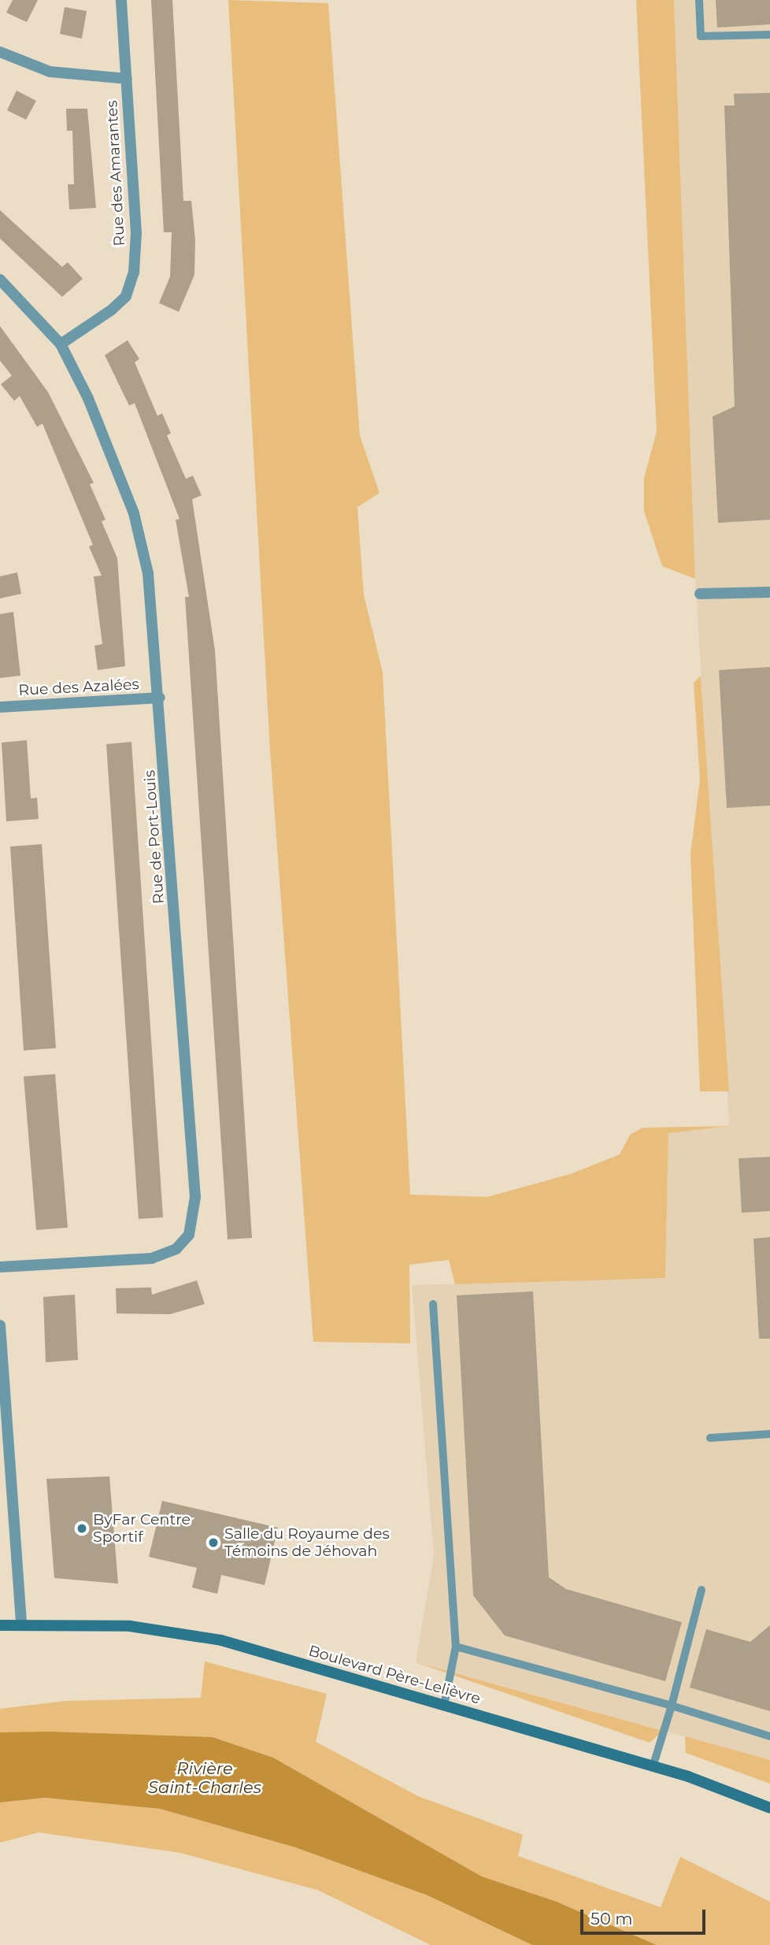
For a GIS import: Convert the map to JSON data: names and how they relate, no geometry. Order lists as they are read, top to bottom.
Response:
{
  "streets": {
    "main road": ["Boulevard Père-Lelièvre"],
    "street": ["Rue des Amarantes", "Rue des Azalées", "Rue de Port-Louis"]
  },
  "crossings": [
    ["Rue des Amarantes", "Rue de Port-Louis"],
    ["Rue des Azalées", "Rue de Port-Louis"]
  ],
  "water": ["Rivière Saint-Charles"],
  "places": ["ByFar Centre Sportif", "Salle du Royaume des Témoins de Jéhovah"],
  "scale_bar": "50 m"
}
